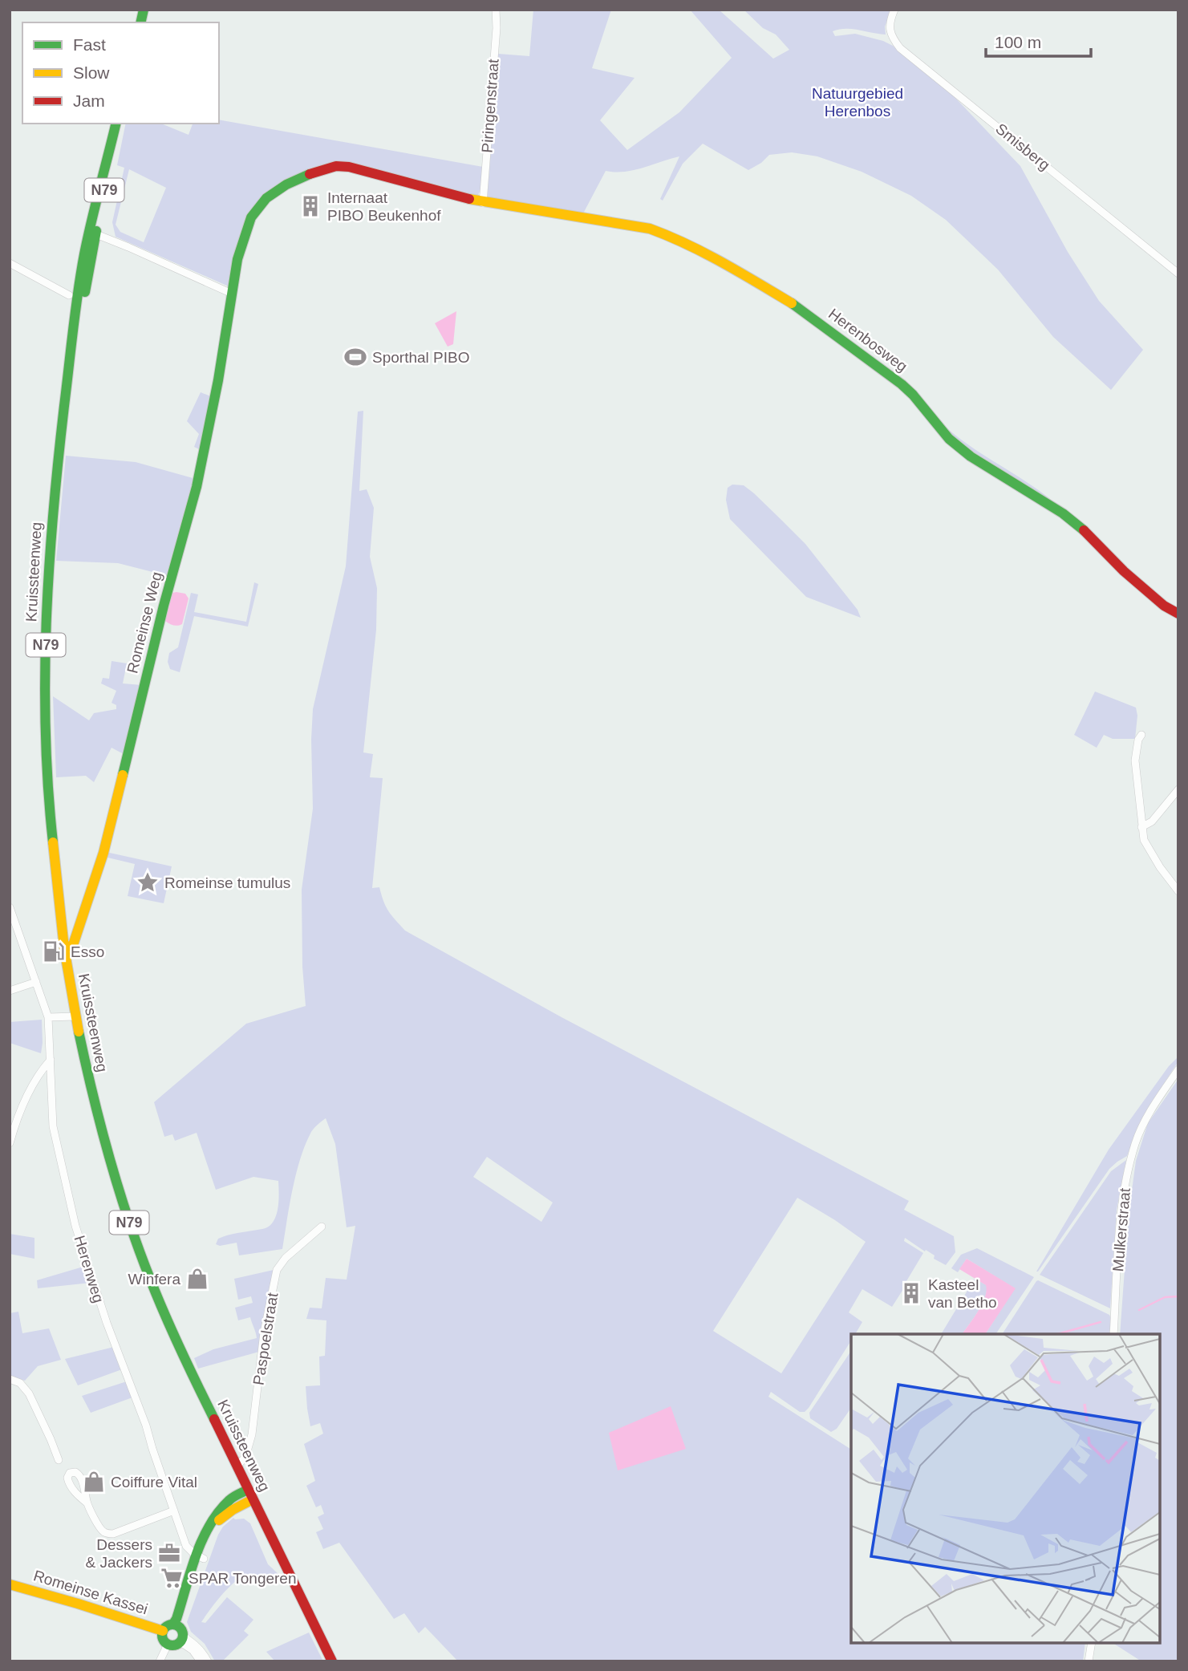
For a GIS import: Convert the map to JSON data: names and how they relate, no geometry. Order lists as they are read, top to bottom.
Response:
{
  "streets": {
    "main road": [
      "N79",
      "Herenbosweg",
      "Kruissteenweg",
      "Romeinse Weg",
      "Romeinse Kassei"
    ],
    "street": [
      "Piringenstraat",
      "Smisberg",
      "Mulkerstraat",
      "Herenweg",
      "Paspoelstraat"
    ]
  },
  "crossings": [
    ["Piringenstraat", "Herenbosweg"],
    ["Herenbosweg", "Romeinse Weg"],
    ["Kruissteenweg", "Romeinse Weg"],
    ["Kruissteenweg", "Paspoelstraat"]
  ],
  "parks": ["Natuurgebied Herenbos"],
  "places": {
    "building": ["Internaat PIBO Beukenhof", "Kasteel van Betho"],
    "sports": ["Sporthal PIBO"],
    "place": ["Romeinse tumulus"],
    "fuel station": ["Esso"],
    "shop": ["Winfera", "Coiffure Vital"],
    "office": ["Dessers & Jackers"],
    "supermarket": ["SPAR Tongeren"]
  },
  "legend": ["Fast", "Slow", "Jam"],
  "scale_bar": "100 m"
}
